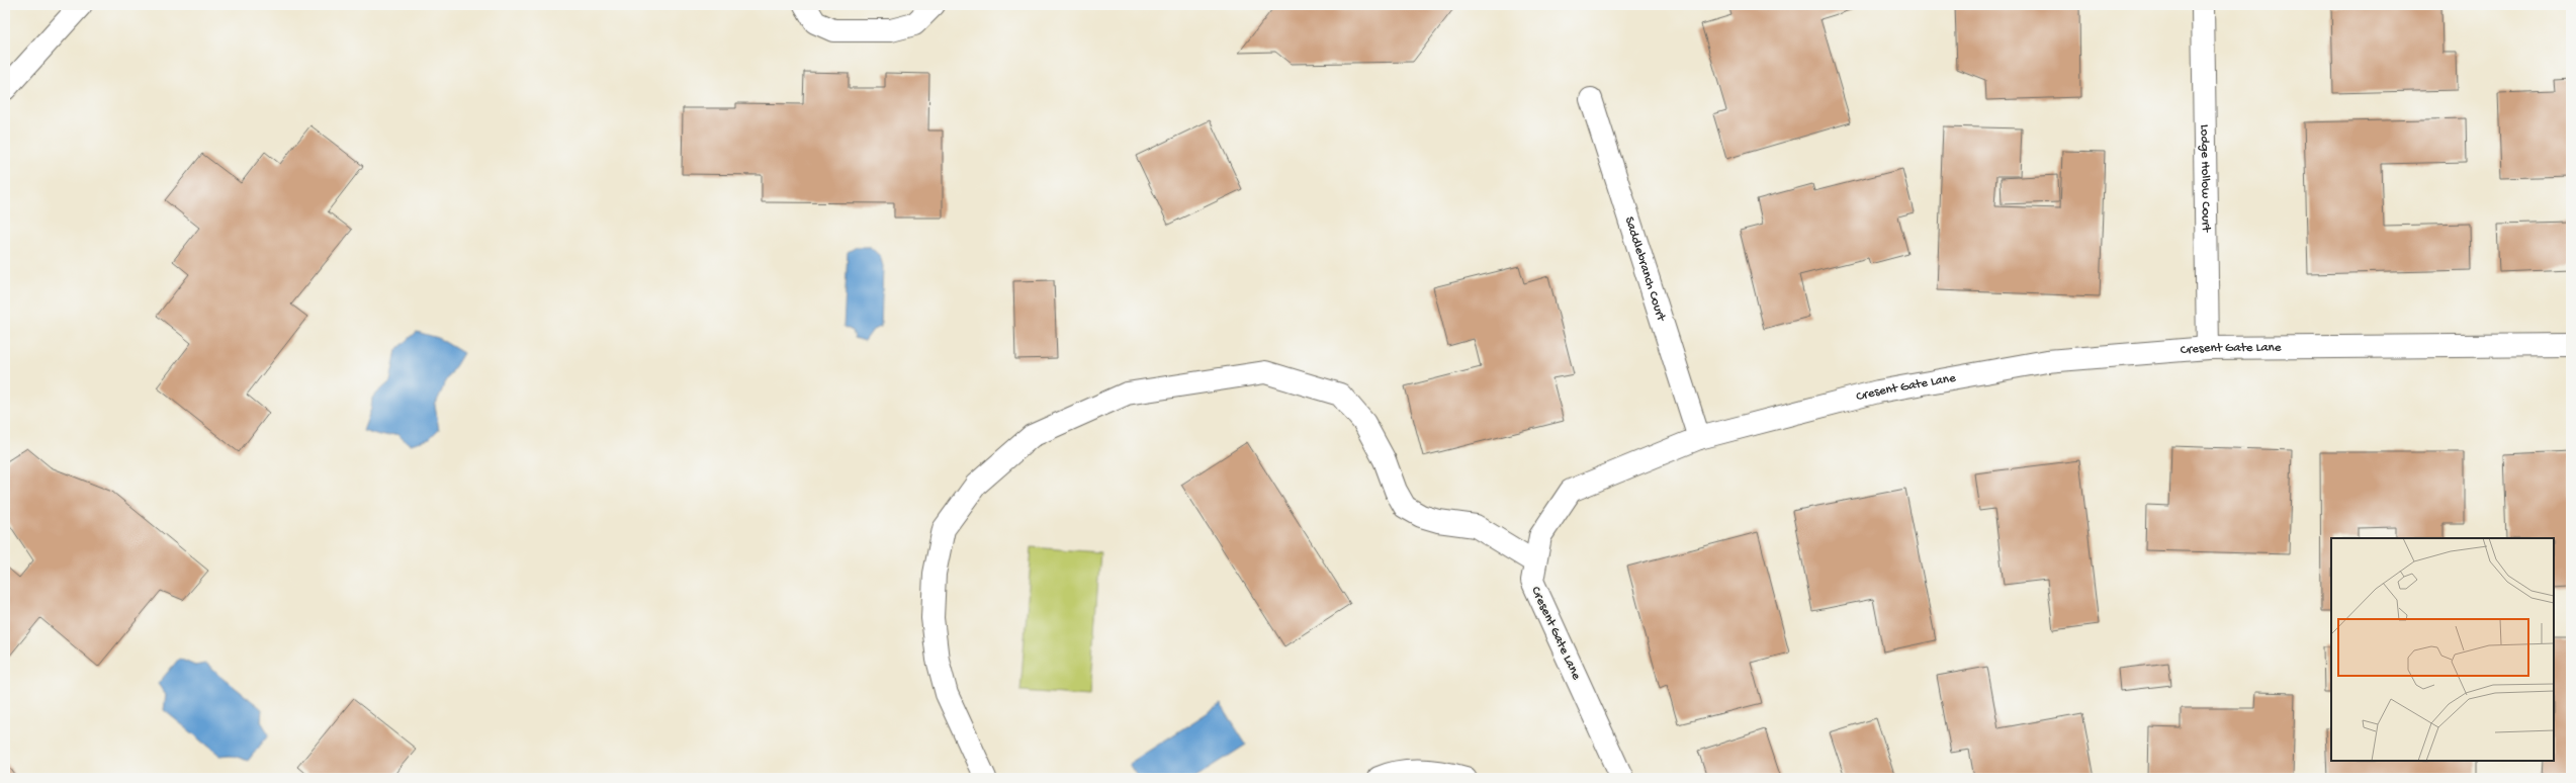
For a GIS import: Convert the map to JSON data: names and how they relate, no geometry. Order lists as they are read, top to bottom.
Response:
{
  "streets": {
    "street": ["Lodge Hollow Court", "Saddlebranch Court", "Cresent Gate Lane"]
  },
  "crossings": [
    ["Lodge Hollow Court", "Cresent Gate Lane"],
    ["Saddlebranch Court", "Cresent Gate Lane"]
  ]
}
